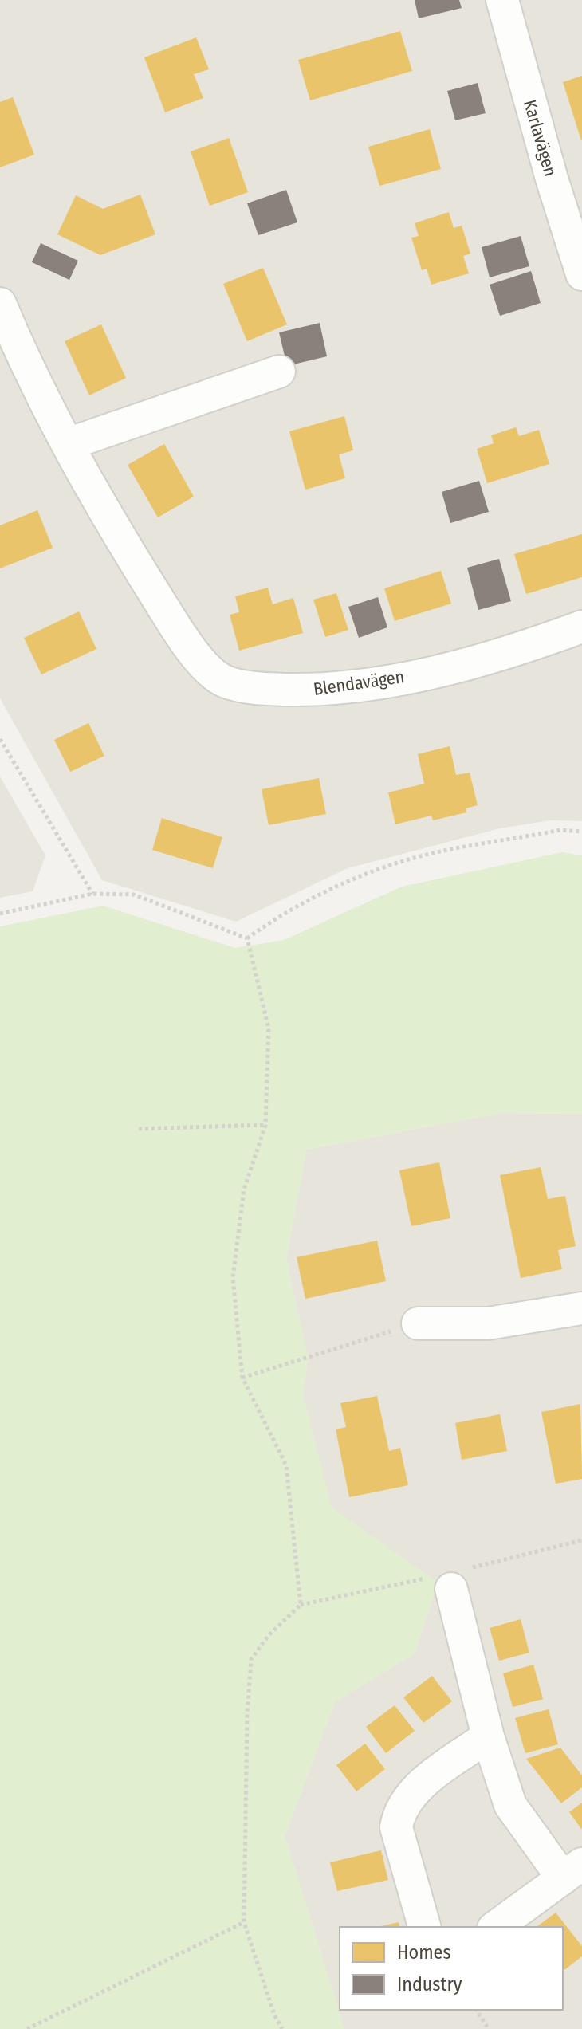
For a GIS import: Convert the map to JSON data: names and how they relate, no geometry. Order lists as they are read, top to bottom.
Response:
{
  "streets": {
    "street": ["Karlavägen", "Blendavägen"]
  },
  "legend": ["Homes", "Industry"]
}
